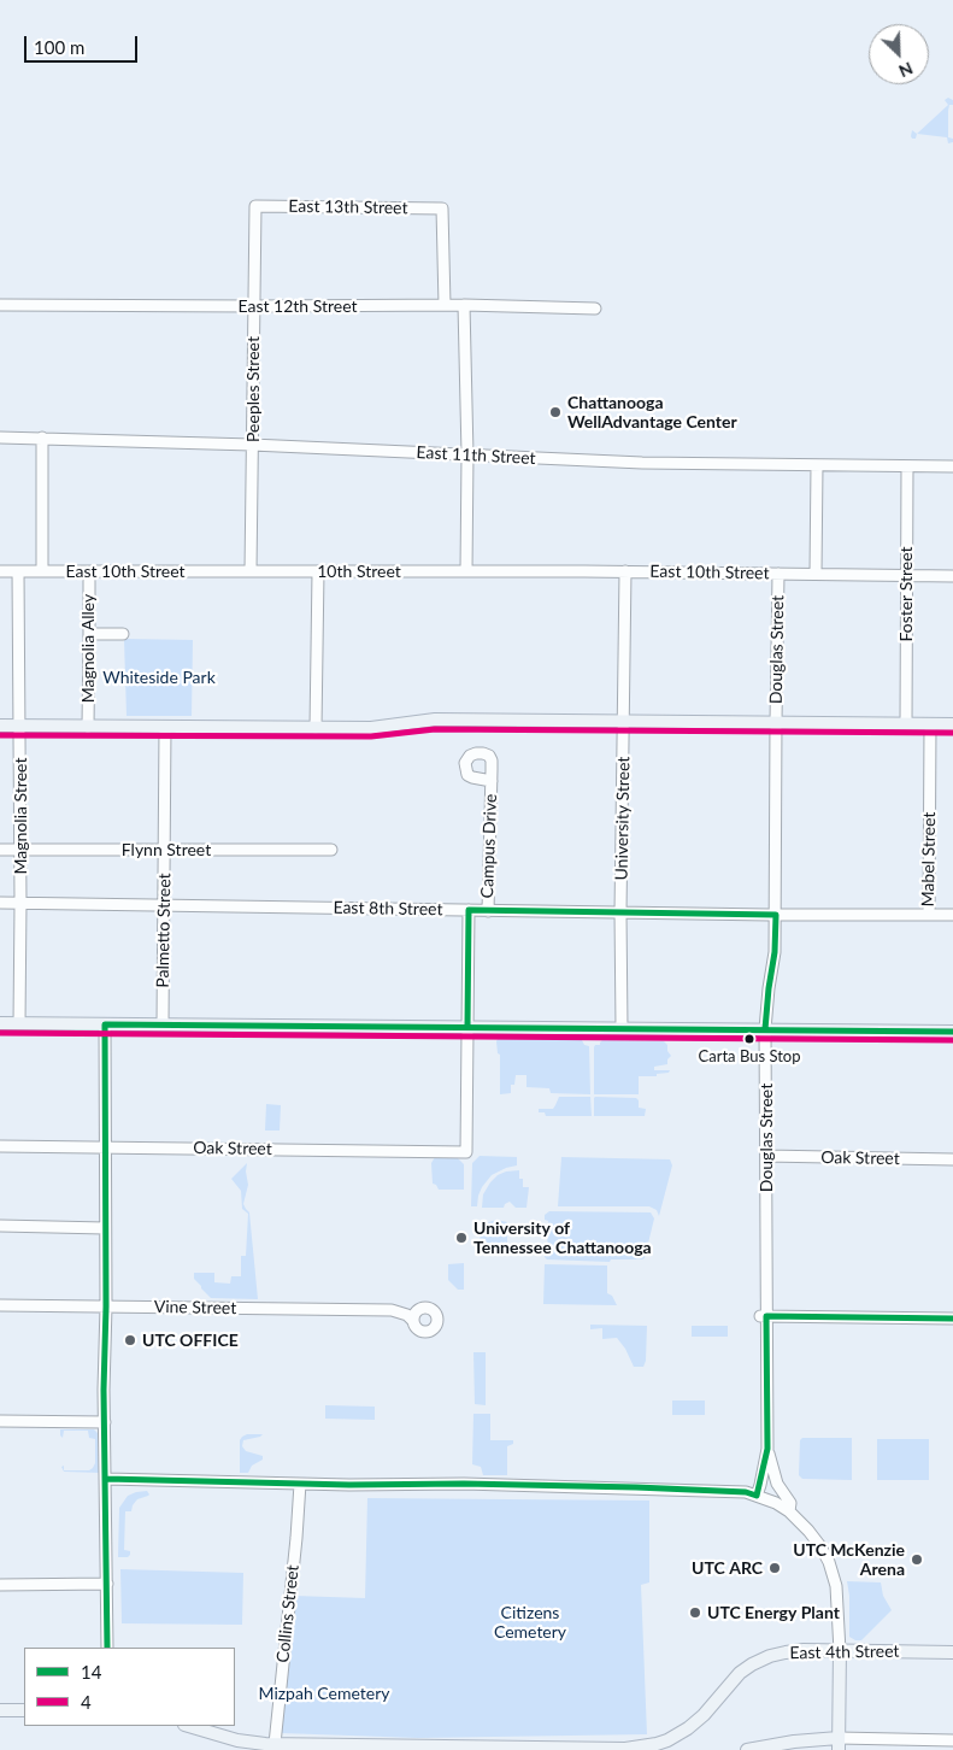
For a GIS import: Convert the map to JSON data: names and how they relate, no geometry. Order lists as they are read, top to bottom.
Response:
{
  "streets": {
    "main road": ["East 4th Street"],
    "street": [
      "East 13th Street",
      "East 12th Street",
      "Peeples Street",
      "East 11th Street",
      "East 10th Street",
      "10th Street",
      "Foster Street",
      "Magnolia Alley",
      "Douglas Street",
      "Magnolia Street",
      "University Street",
      "Campus Drive",
      "Flynn Street",
      "Mabel Street",
      "East 8th Street",
      "Palmetto Street",
      "Oak Street",
      "Vine Street",
      "Collins Street"
    ]
  },
  "crossings": [
    ["East 13th Street", "East 12th Street"],
    ["East 13th Street", "Peeples Street"],
    ["East 12th Street", "Peeples Street"],
    ["Peeples Street", "East 11th Street"],
    ["Peeples Street", "East 10th Street"],
    ["Peeples Street", "10th Street"],
    ["East 11th Street", "Foster Street"],
    ["East 10th Street", "10th Street"],
    ["East 10th Street", "Foster Street"],
    ["East 10th Street", "Magnolia Alley"],
    ["East 10th Street", "Douglas Street"],
    ["East 10th Street", "Magnolia Street"],
    ["East 10th Street", "University Street"],
    ["Douglas Street", "Mabel Street"],
    ["Douglas Street", "East 8th Street"],
    ["Douglas Street", "Oak Street"],
    ["Magnolia Street", "Flynn Street"],
    ["Magnolia Street", "East 8th Street"],
    ["University Street", "East 8th Street"],
    ["Campus Drive", "East 8th Street"],
    ["Flynn Street", "Palmetto Street"],
    ["Mabel Street", "East 8th Street"],
    ["East 8th Street", "Palmetto Street"]
  ],
  "parks": ["Whiteside Park", "Citizens Cemetery", "Mizpah Cemetery"],
  "places": [
    "Chattanooga WellAdvantage Center",
    "Carta Bus Stop",
    "University of Tennessee Chattanooga",
    "UTC OFFICE",
    "UTC McKenzie Arena",
    "UTC ARC",
    "UTC Energy Plant"
  ],
  "lines": ["transit line 4", "transit line 14"],
  "legend": ["14", "4"],
  "scale_bar": "100 m",
  "north": "bottom right"
}
